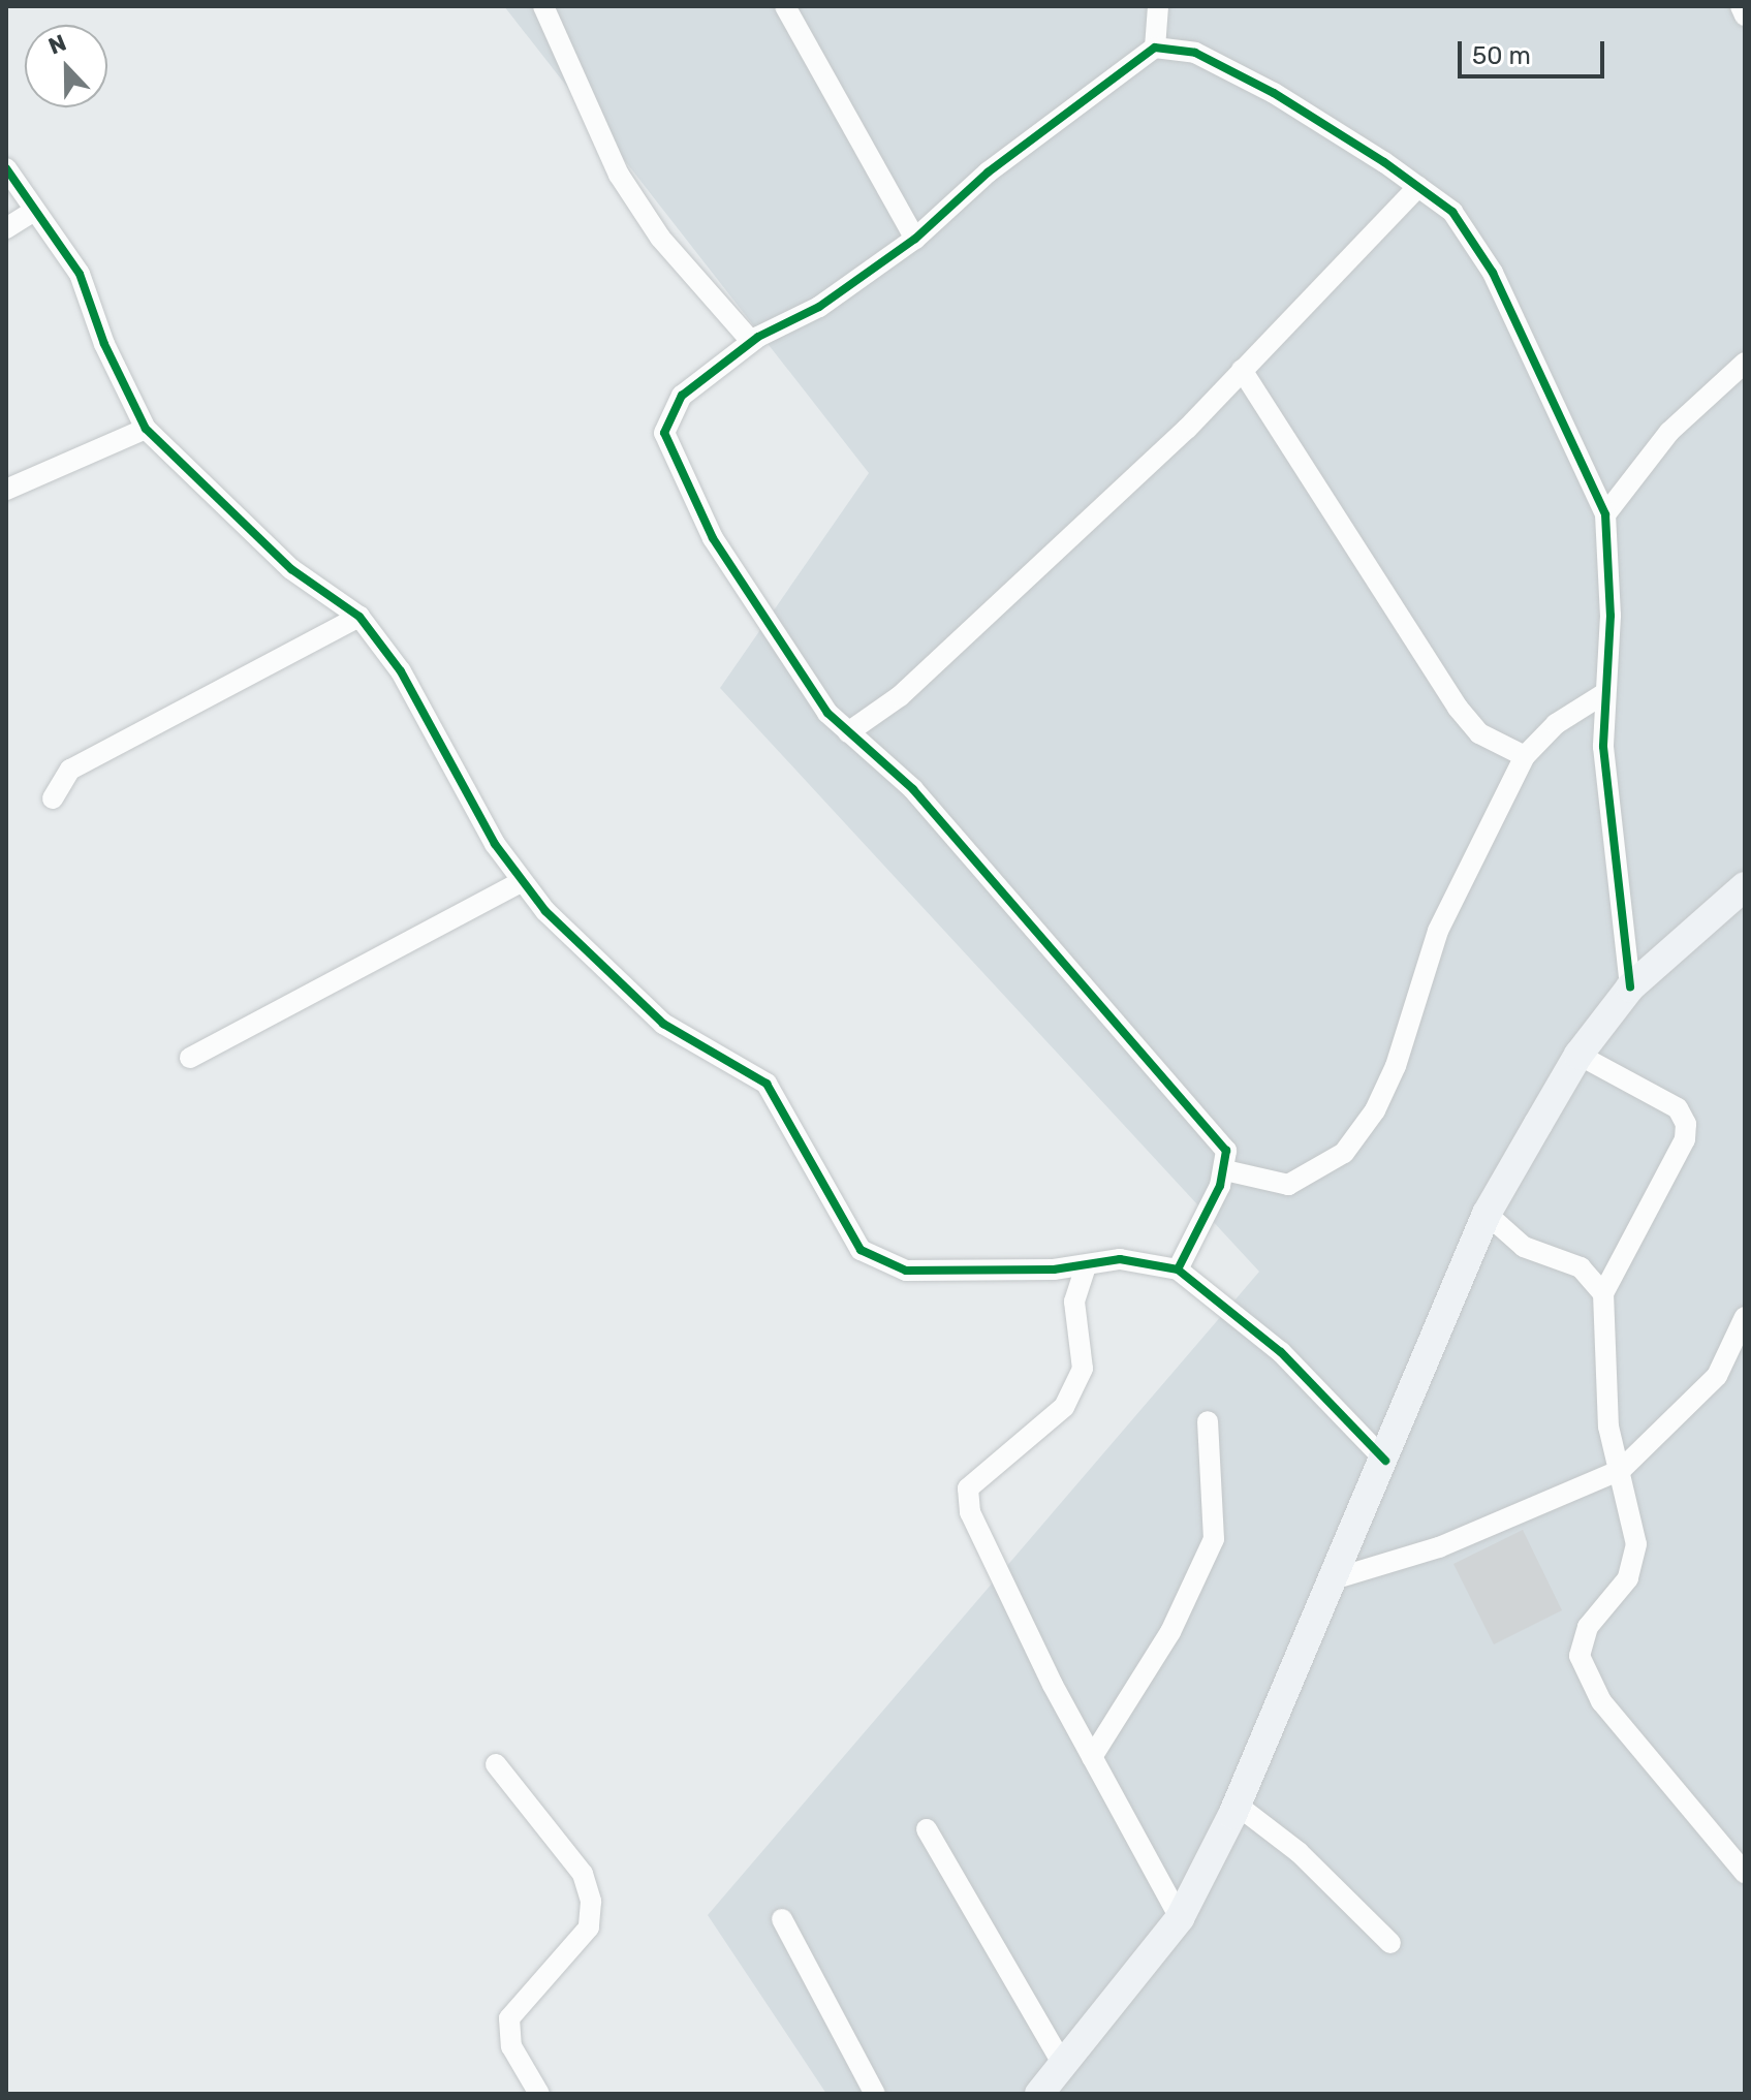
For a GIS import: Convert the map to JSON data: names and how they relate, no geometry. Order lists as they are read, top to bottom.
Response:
{
  "scale_bar": "50 m",
  "north": "top"
}
